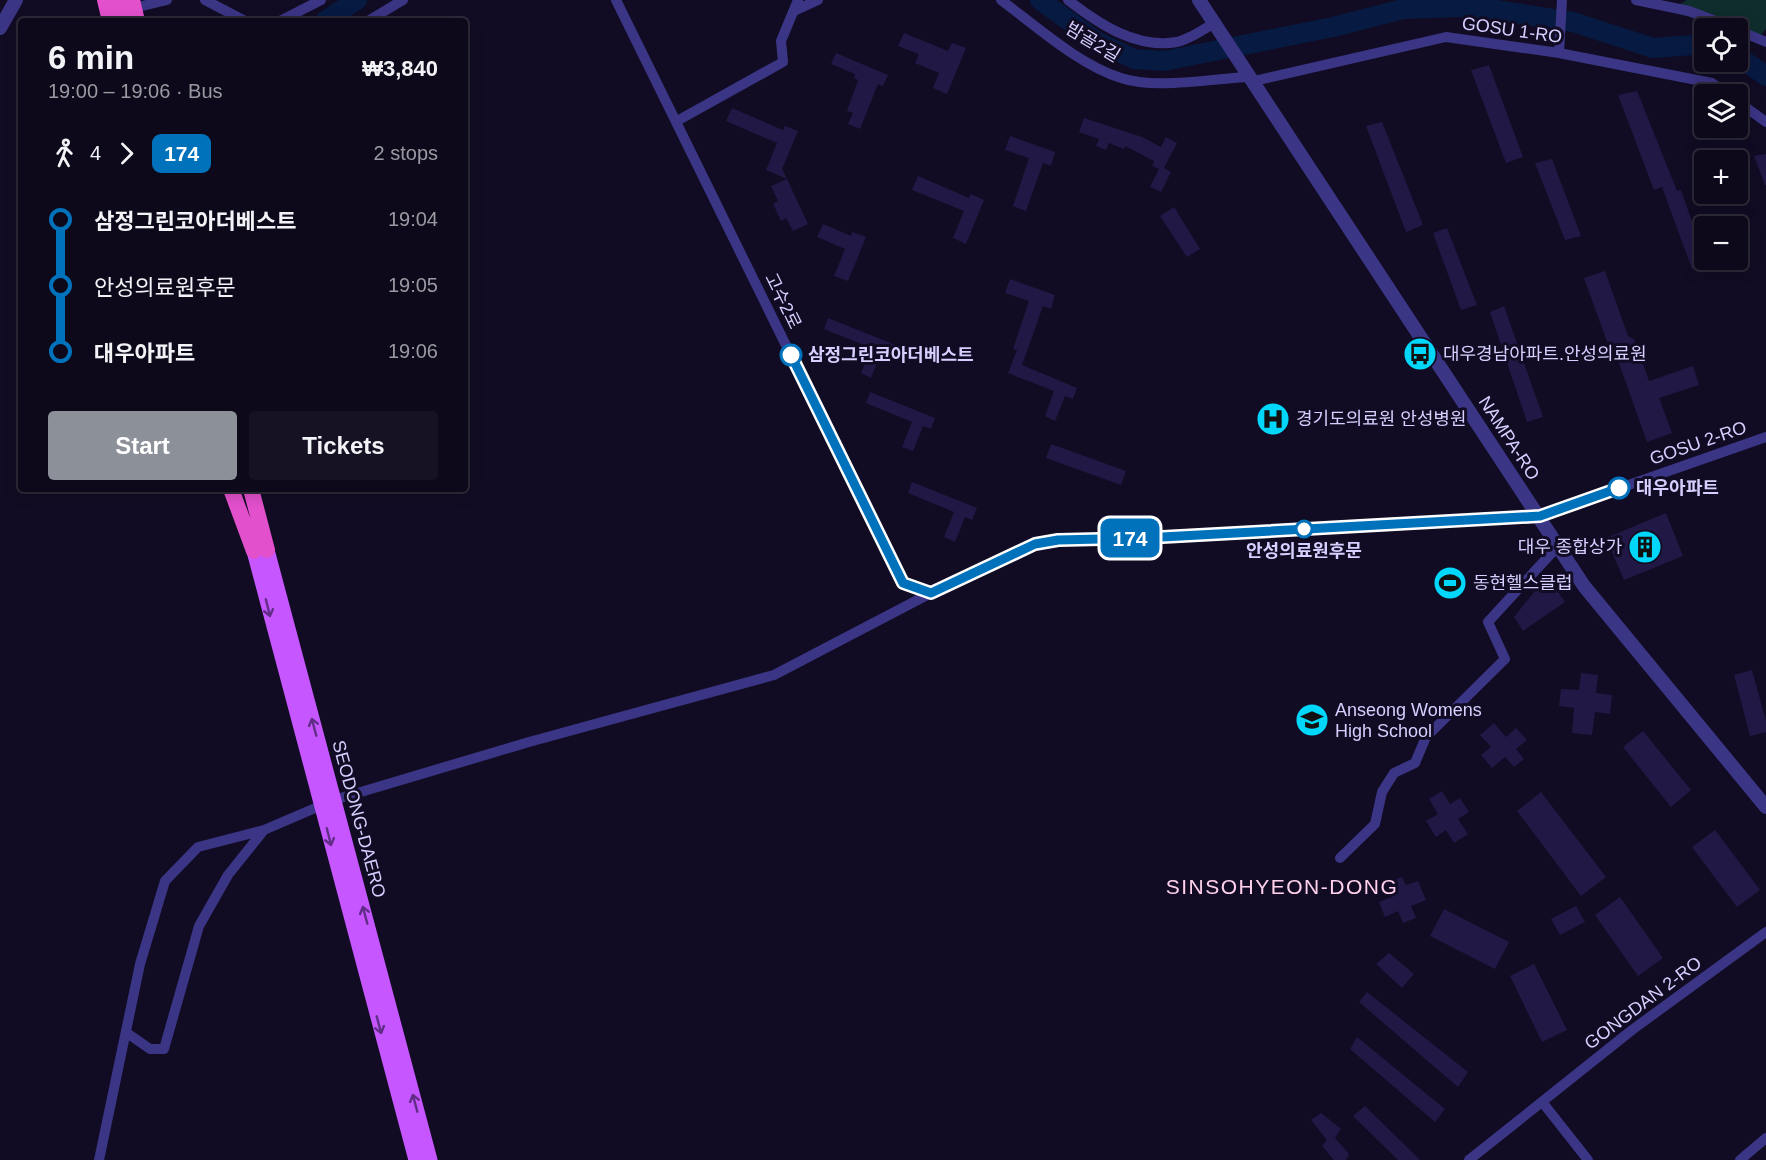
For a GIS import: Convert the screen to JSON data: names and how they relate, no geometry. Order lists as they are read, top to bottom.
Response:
{
  "streets": {
    "highway": ["SEODONG-DAERO"],
    "street": [
      "GOSU 1-RO",
      "밤골2길",
      "고수2로",
      "NAMPA-RO",
      "GOSU 2-RO",
      "GONGDAN 2-RO"
    ]
  },
  "crossings": [
    ["GOSU 1-RO", "밤골2길"],
    ["GOSU 1-RO", "NAMPA-RO"],
    ["밤골2길", "NAMPA-RO"],
    ["NAMPA-RO", "GOSU 2-RO"]
  ],
  "districts": ["SINSOHYEON-DONG"],
  "places": {
    "bus stop": ["대우경남아파트.안성의료원"],
    "other": ["삼정그린코아더베스트", "대우아파트", "안성의료원후문"],
    "hospital": ["경기도의료원 안성병원"],
    "building": ["대우 종합상가"],
    "sports": ["동현헬스클럽"],
    "school or university": ["Anseong Womens High School"]
  },
  "lines": ["bus line 174"],
  "page": {
    "on_map": "174",
    "map_buttons": ["+", "−"],
    "heading": ["6 min", "19:00 – 19:06 · Bus", "₩3,840"],
    "legs": ["4", "174", "2 stops"],
    "list": [
      {
        "name": "삼정그린코아더베스트",
        "value": "19:04"
      },
      {
        "name": "안성의료원후문",
        "value": "19:05"
      },
      {
        "name": "대우아파트",
        "value": "19:06"
      }
    ],
    "buttons": ["Start", "Tickets"]
  }
}
